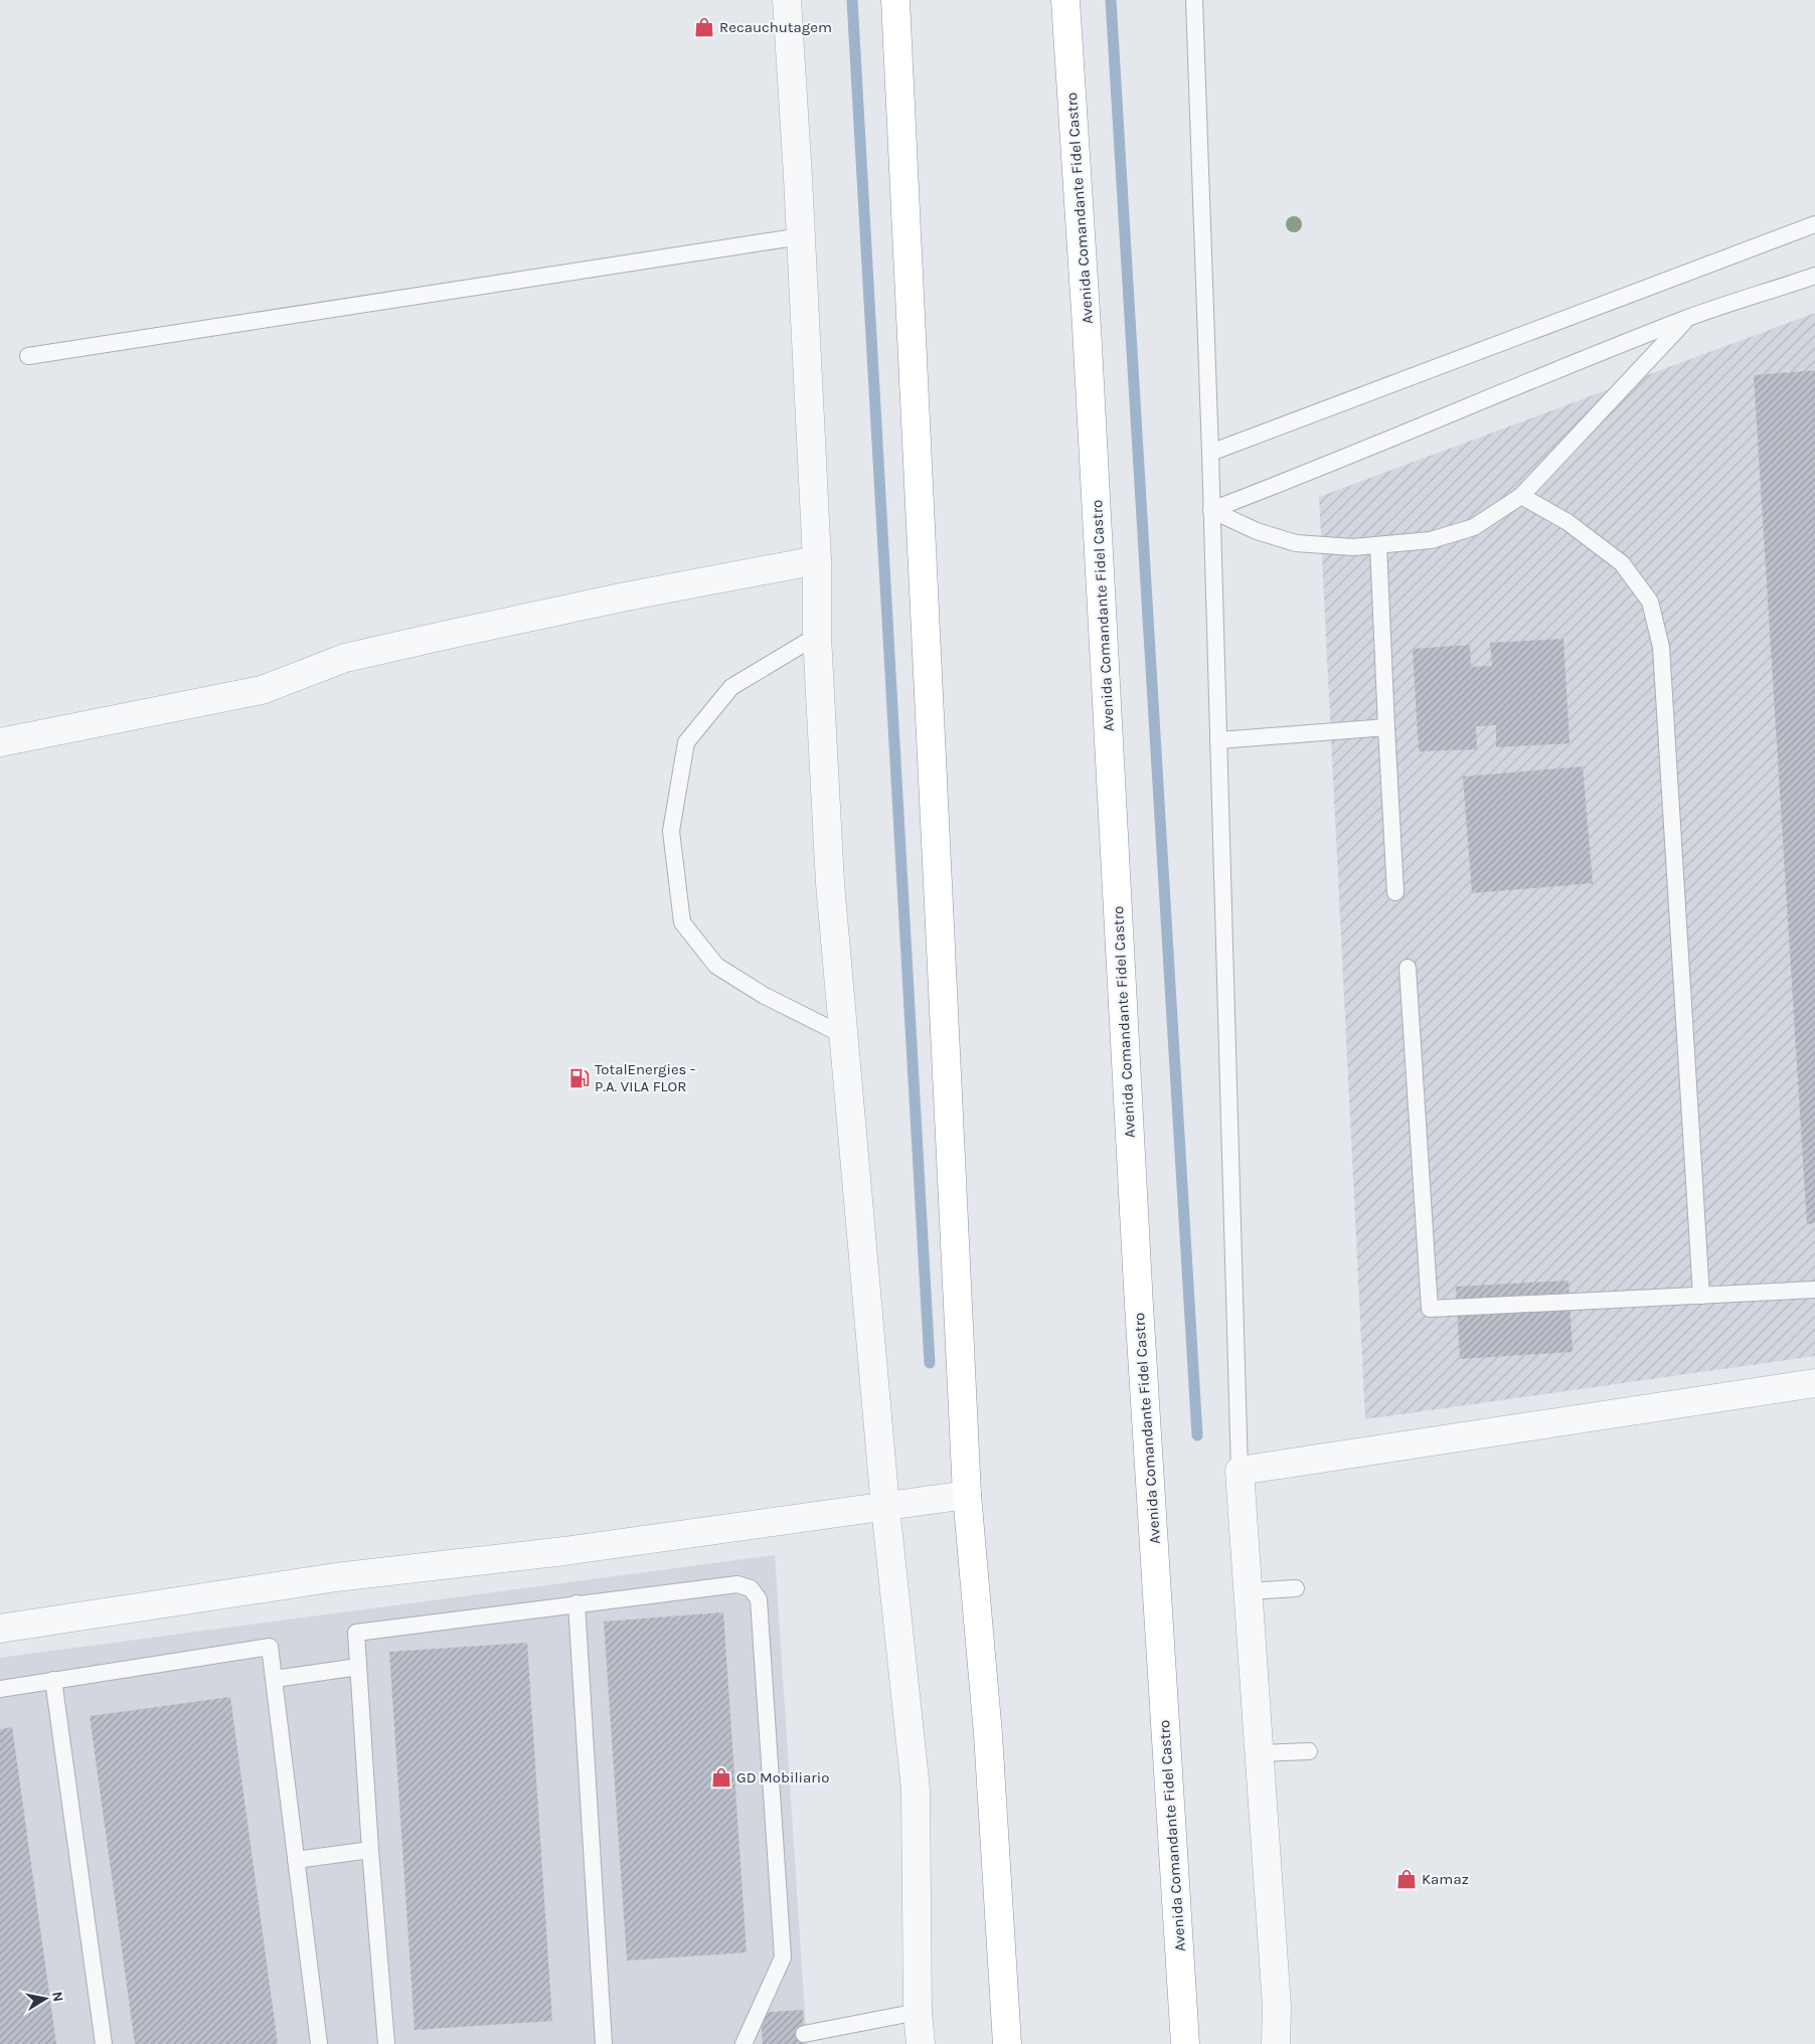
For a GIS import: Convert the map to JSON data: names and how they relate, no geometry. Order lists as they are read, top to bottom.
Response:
{
  "streets": {
    "highway": ["Avenida Comandante Fidel Castro"]
  },
  "places": {
    "shop": ["Recauchutagem", "GD Mobiliario", "Kamaz"],
    "fuel station": ["TotalEnergies - P.A. VILA FLOR"]
  },
  "north": "right"
}
